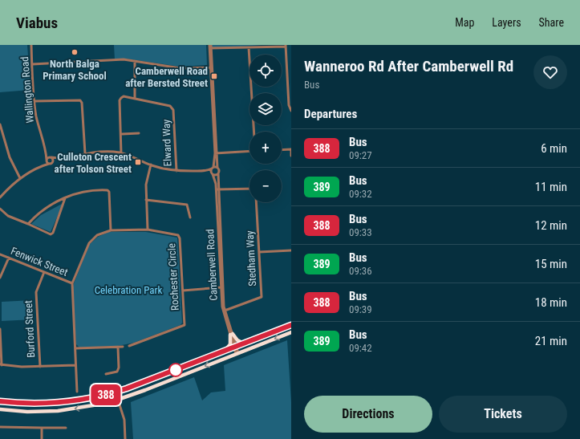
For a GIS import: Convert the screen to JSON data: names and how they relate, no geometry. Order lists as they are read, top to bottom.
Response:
{
  "streets": {
    "street": [
      "Wallington Road",
      "Elward Way",
      "Stedham Way",
      "Fenwick Street",
      "Camberwell Road",
      "Rochester Circle",
      "Burford Street"
    ]
  },
  "crossings": [
    ["Stedham Way", "Camberwell Road"],
    ["Fenwick Street", "Rochester Circle"],
    ["Fenwick Street", "Burford Street"]
  ],
  "parks": ["Celebration Park"],
  "places": {
    "other": ["North Balga Primary School"],
    "transit": ["Camberwell Road after Bersted Street", "Culloton Crescent after Tolson Street"]
  },
  "lines": ["bus line 388"],
  "page": {
    "header": "Viabus",
    "nav": ["Map", "Layers", "Share"],
    "on_map": "388",
    "heading": [
      ["Wanneroo Rd After Camberwell Rd", "Bus"],
      "Departures"
    ],
    "map_buttons": ["+", "−"],
    "list": [
      {
        "mark": "388",
        "name": "Bus",
        "note": "09:27",
        "value": "6 min"
      },
      {
        "mark": "389",
        "name": "Bus",
        "note": "09:32",
        "value": "11 min"
      },
      {
        "mark": "388",
        "name": "Bus",
        "note": "09:33",
        "value": "12 min"
      },
      {
        "mark": "389",
        "name": "Bus",
        "note": "09:36",
        "value": "15 min"
      },
      {
        "mark": "388",
        "name": "Bus",
        "note": "09:39",
        "value": "18 min"
      },
      {
        "mark": "389",
        "name": "Bus",
        "note": "09:42",
        "value": "21 min"
      }
    ],
    "buttons": ["Directions", "Tickets"]
  }
}
